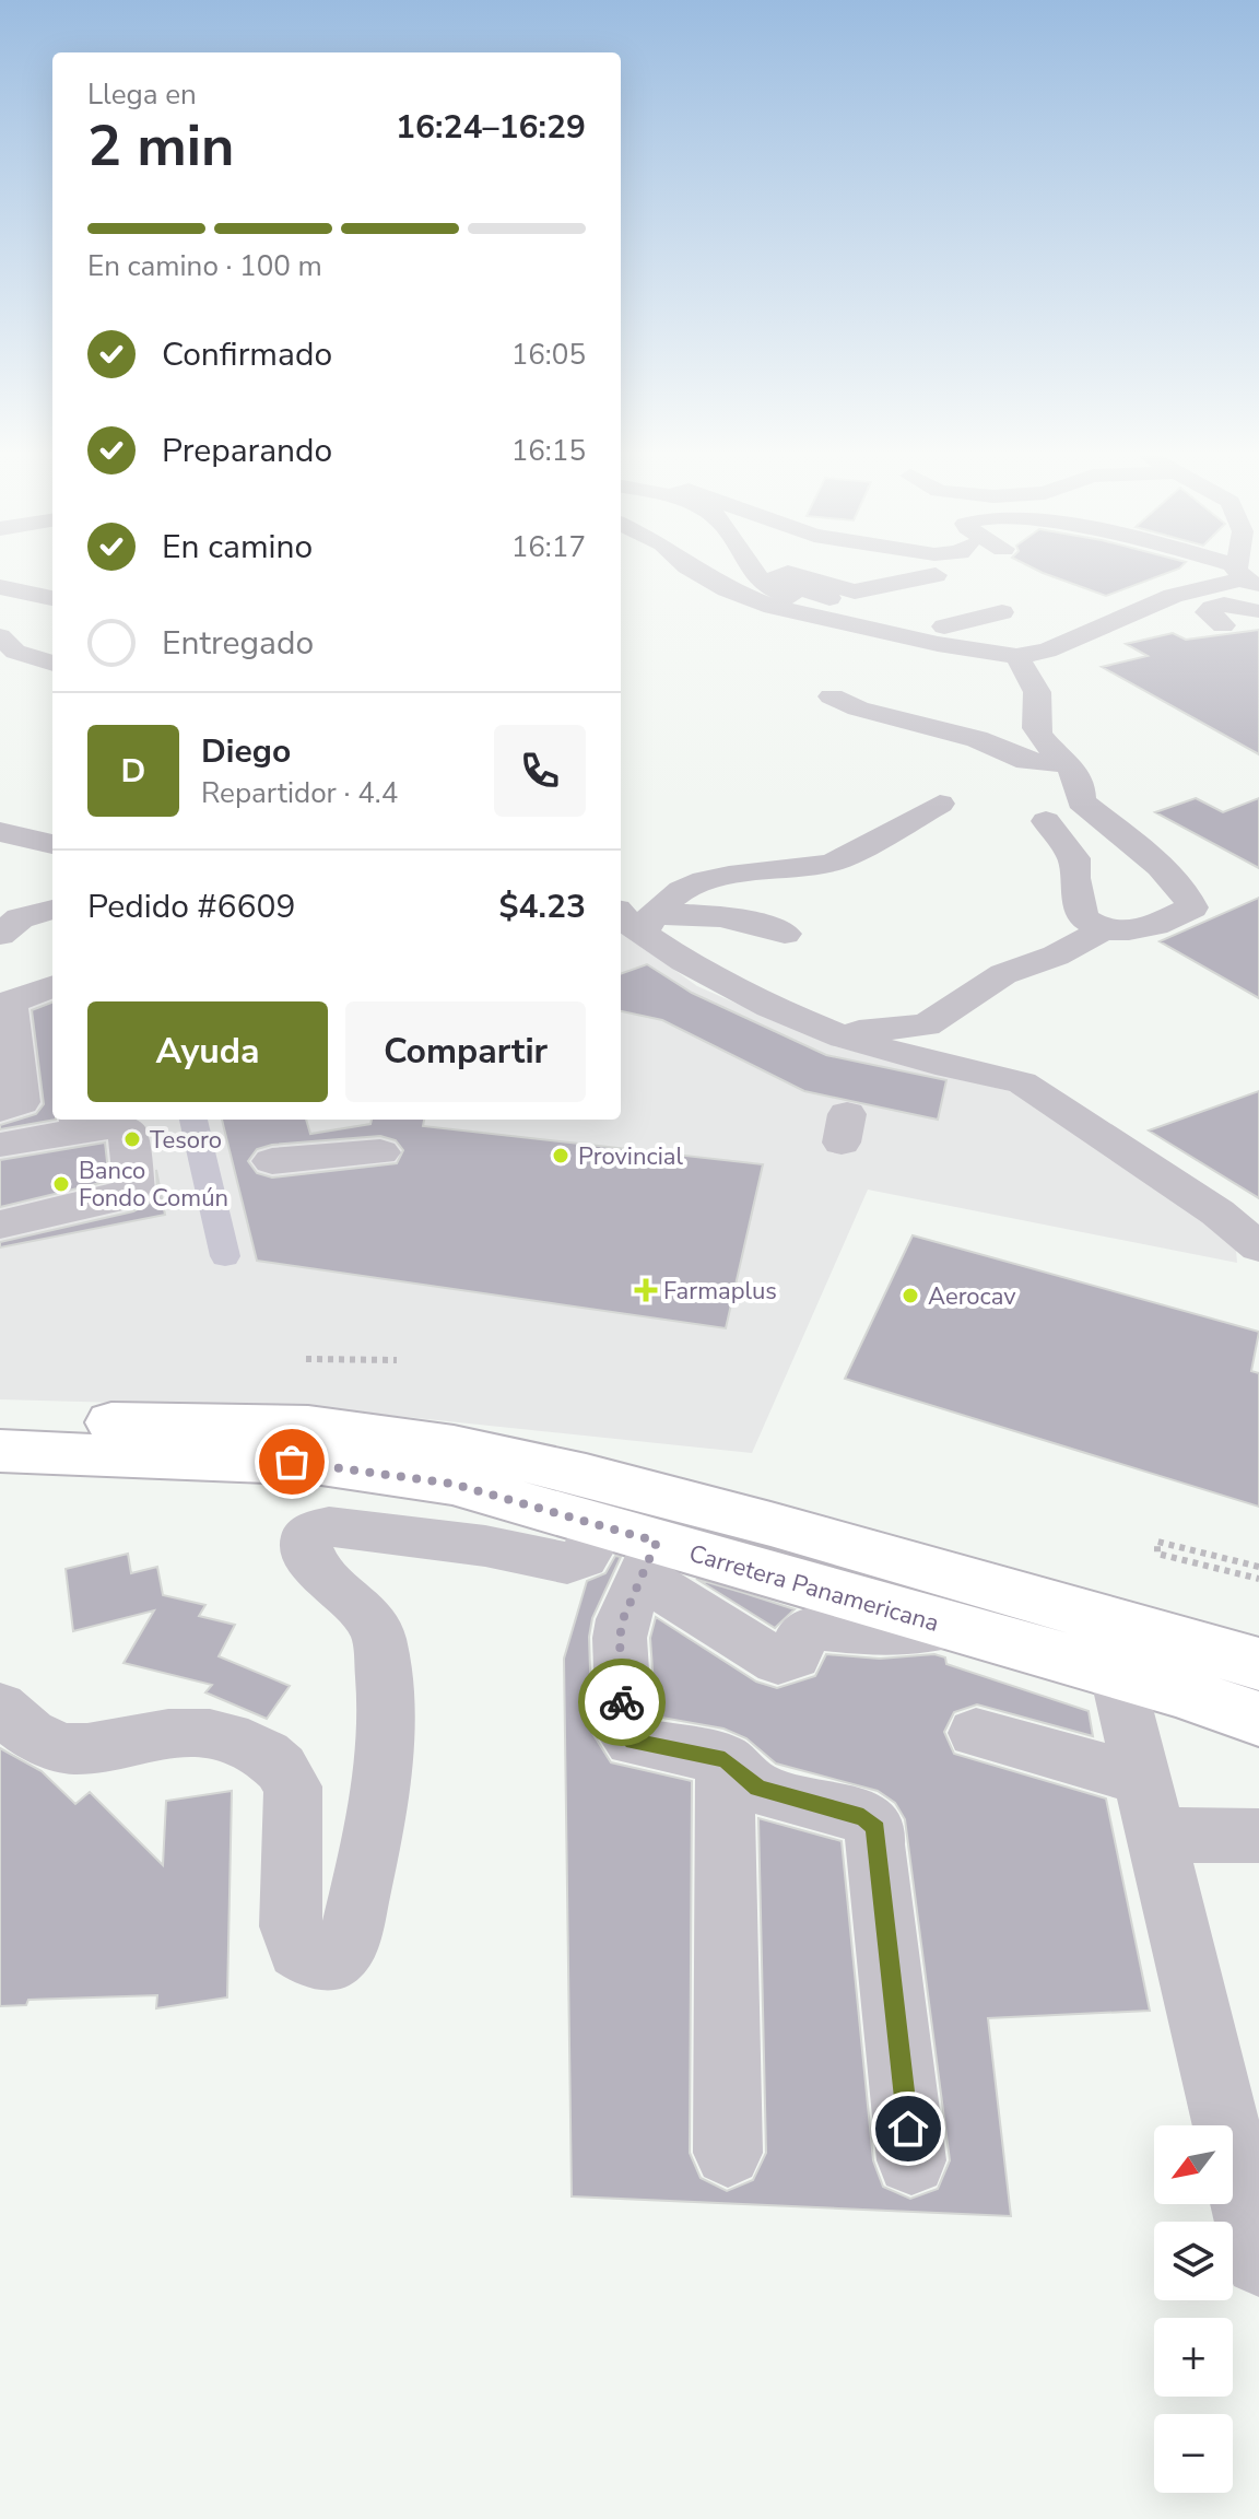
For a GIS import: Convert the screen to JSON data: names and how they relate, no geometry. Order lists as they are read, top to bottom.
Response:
{
  "streets": {
    "main road": ["Carretera Panamericana"]
  },
  "places": {
    "other": [
      "Tesoro",
      "Provincial",
      "Banco Fondo Común",
      "Aerocav"
    ],
    "health": ["Farmaplus"]
  },
  "north": "bottom left",
  "page": {
    "heading": ["2 min", "Llega en", "16:24–16:29"],
    "panel": [
      "Diego",
      "Repartidor · 4.4",
      "Pedido #6609",
      "$4.23"
    ],
    "bar": "En camino · 100 m",
    "list": [
      ["Confirmado", "16:05"],
      ["Preparando", "16:15"],
      ["En camino", "16:17"],
      "Entregado"
    ],
    "round": "D",
    "buttons": ["Ayuda", "Compartir"],
    "map_buttons": ["+", "−"]
  }
}
